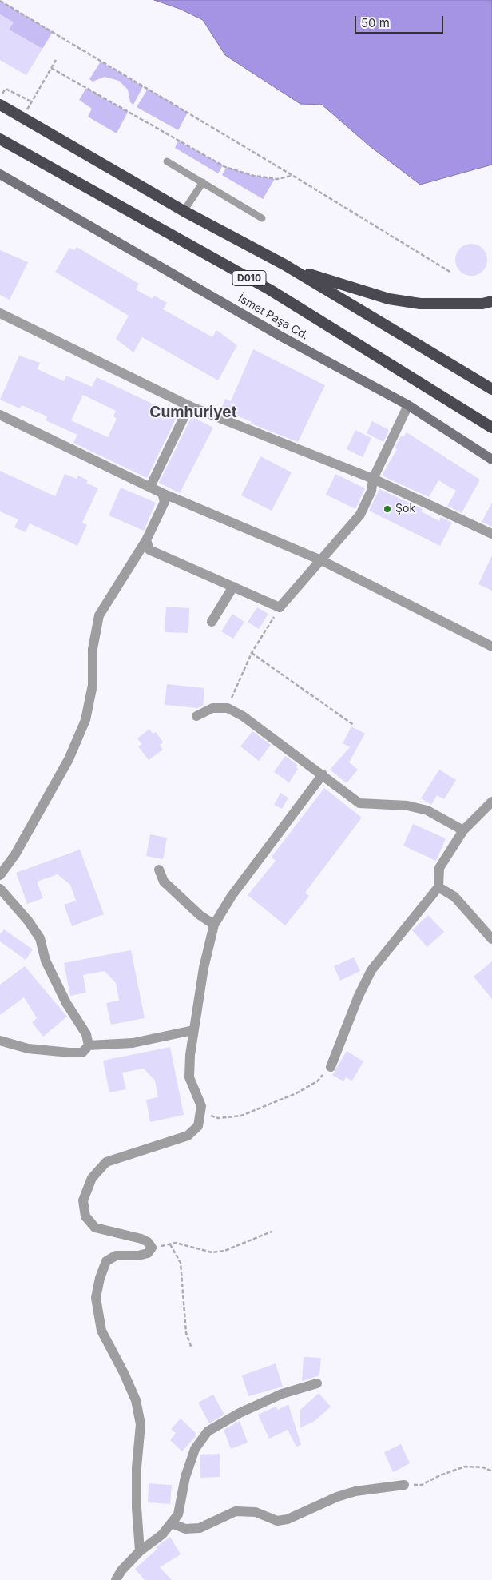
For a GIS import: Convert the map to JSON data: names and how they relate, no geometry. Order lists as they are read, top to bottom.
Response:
{
  "streets": {
    "highway": ["D010"],
    "main road": ["İsmet Paşa Cd."]
  },
  "districts": ["Cumhuriyet"],
  "places": ["Şok"],
  "scale_bar": "50 m"
}
